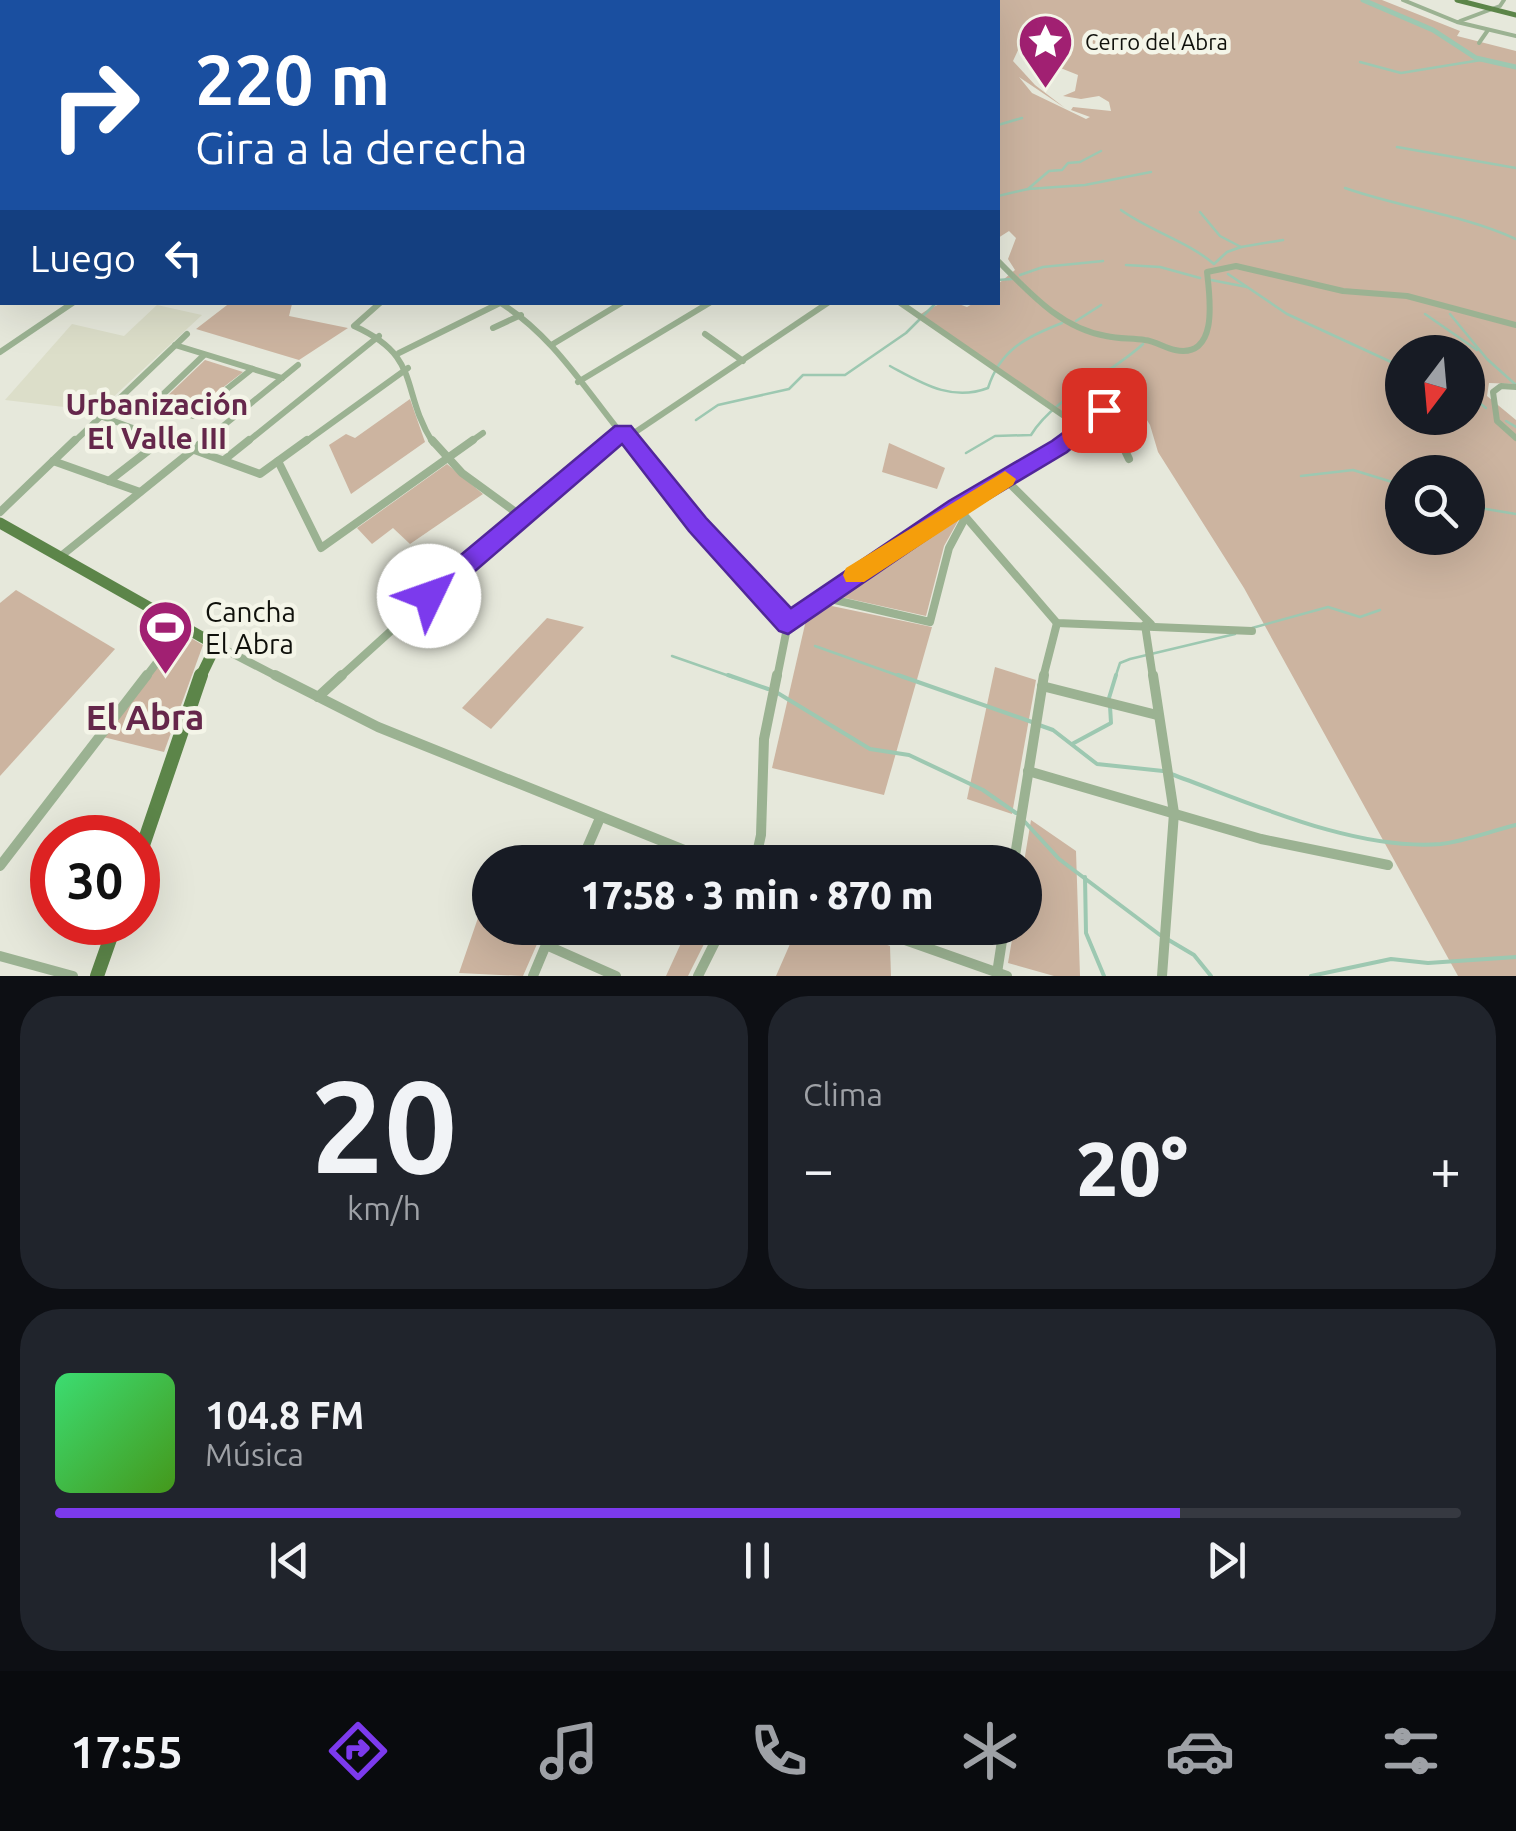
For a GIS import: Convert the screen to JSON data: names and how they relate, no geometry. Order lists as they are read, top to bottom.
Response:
{
  "districts": ["Urbanización El Valle III", "El Abra"],
  "places": {
    "place": ["Cerro del Abra"],
    "sports": ["Cancha El Abra"]
  },
  "north": "bottom",
  "page": {
    "turn": ["220 m", "Gira a la derecha"],
    "then": "Luego",
    "limit": "30",
    "trip": "17:58 · 3 min · 870 m",
    "tile": [
      ["20", "km/h"],
      "Clima"
    ],
    "heat": ["−", "20°", "+"],
    "song": ["104.8 FM", "Música"],
    "tabs": "17:55"
  }
}
